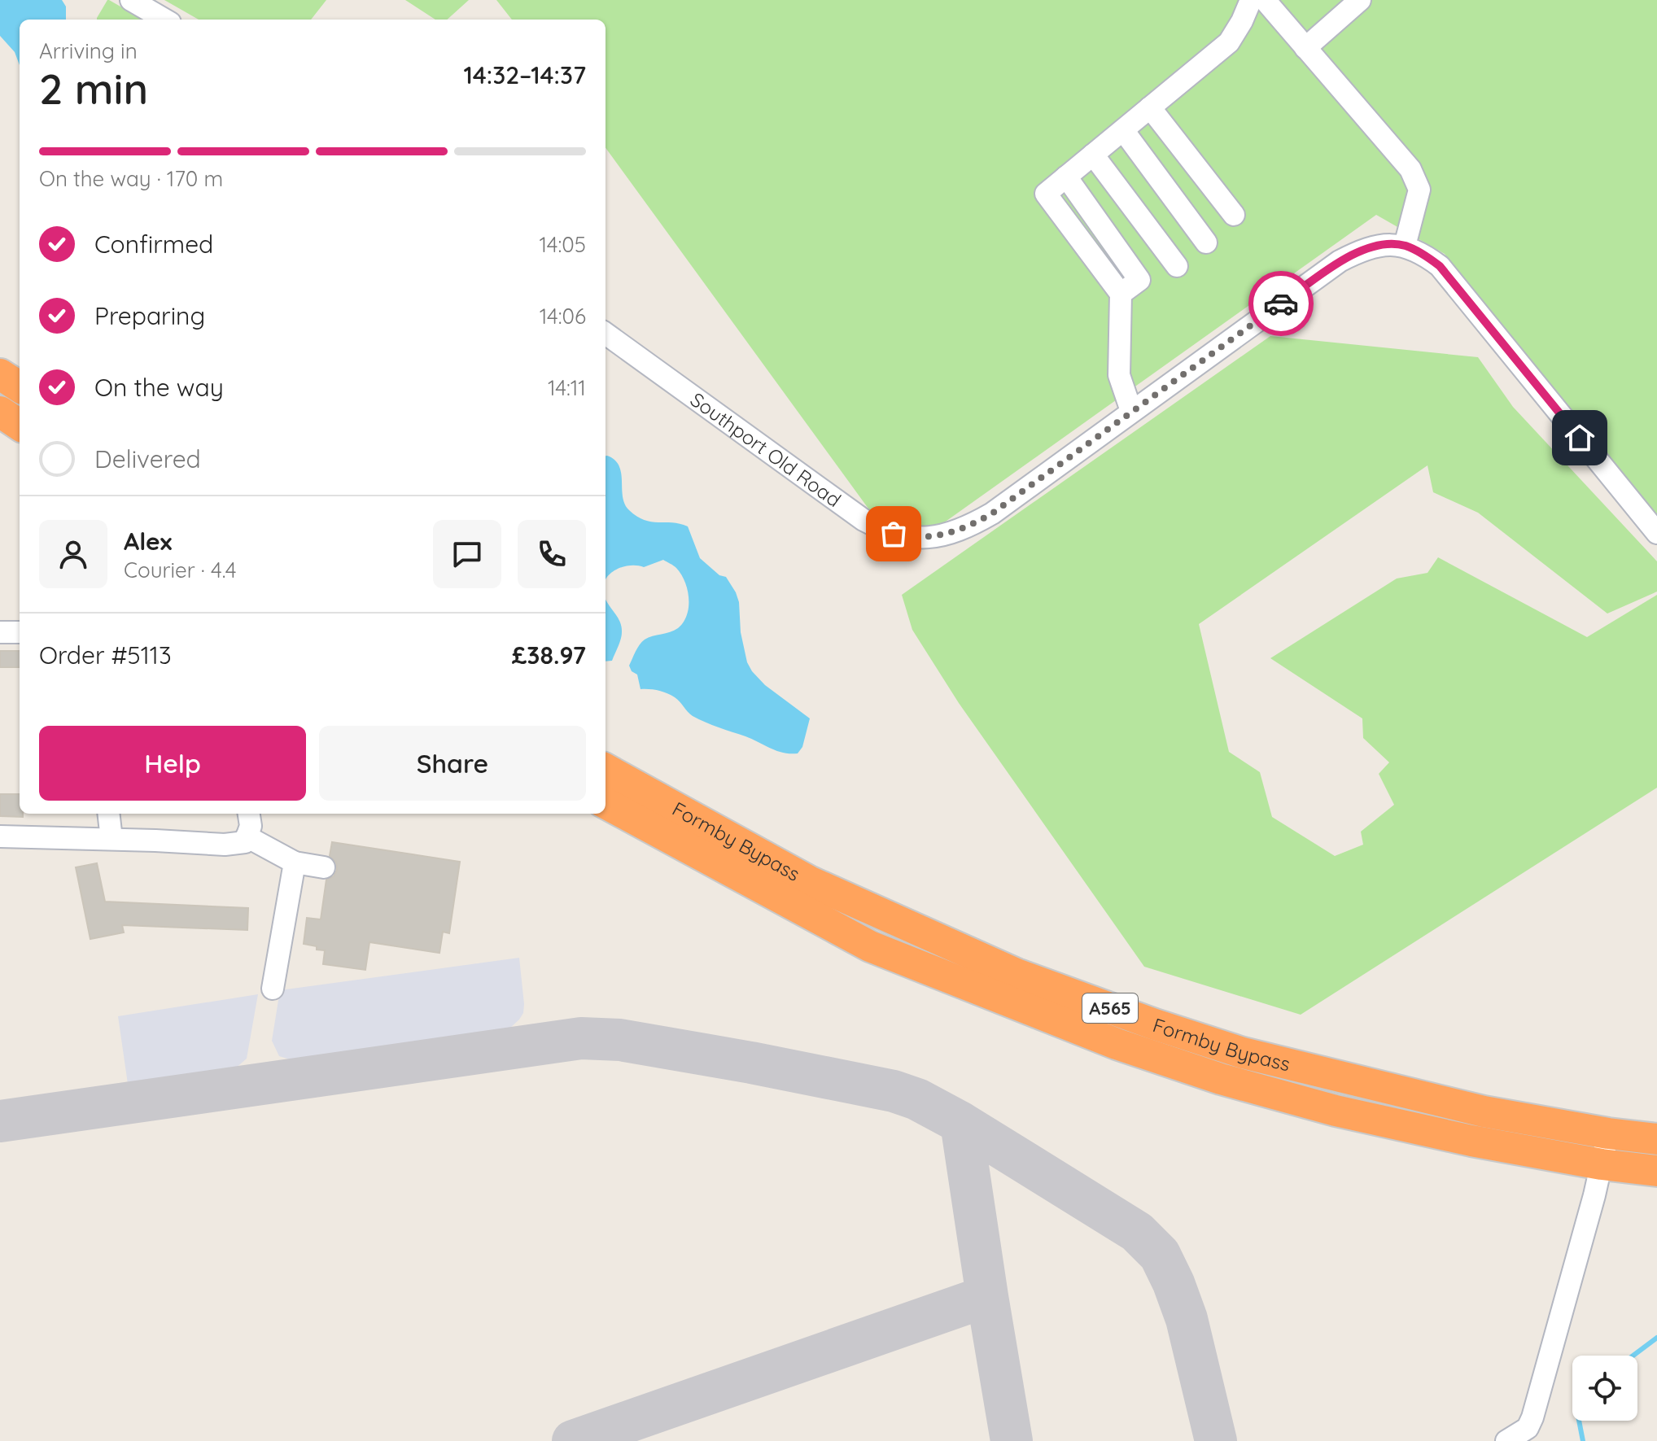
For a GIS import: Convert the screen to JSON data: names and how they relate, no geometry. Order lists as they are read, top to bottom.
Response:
{
  "streets": {
    "highway": ["Formby Bypass", "A565"],
    "street": ["Southport Old Road"]
  },
  "page": {
    "heading": ["2 min", "Arriving in", "14:32–14:37"],
    "panel": [
      "Alex",
      "Courier · 4.4",
      "Order #5113",
      "£38.97"
    ],
    "bar": "On the way · 170 m",
    "list": [
      ["Confirmed", "14:05"],
      ["Preparing", "14:06"],
      ["On the way", "14:11"],
      "Delivered"
    ],
    "buttons": ["Help", "Share"]
  }
}
